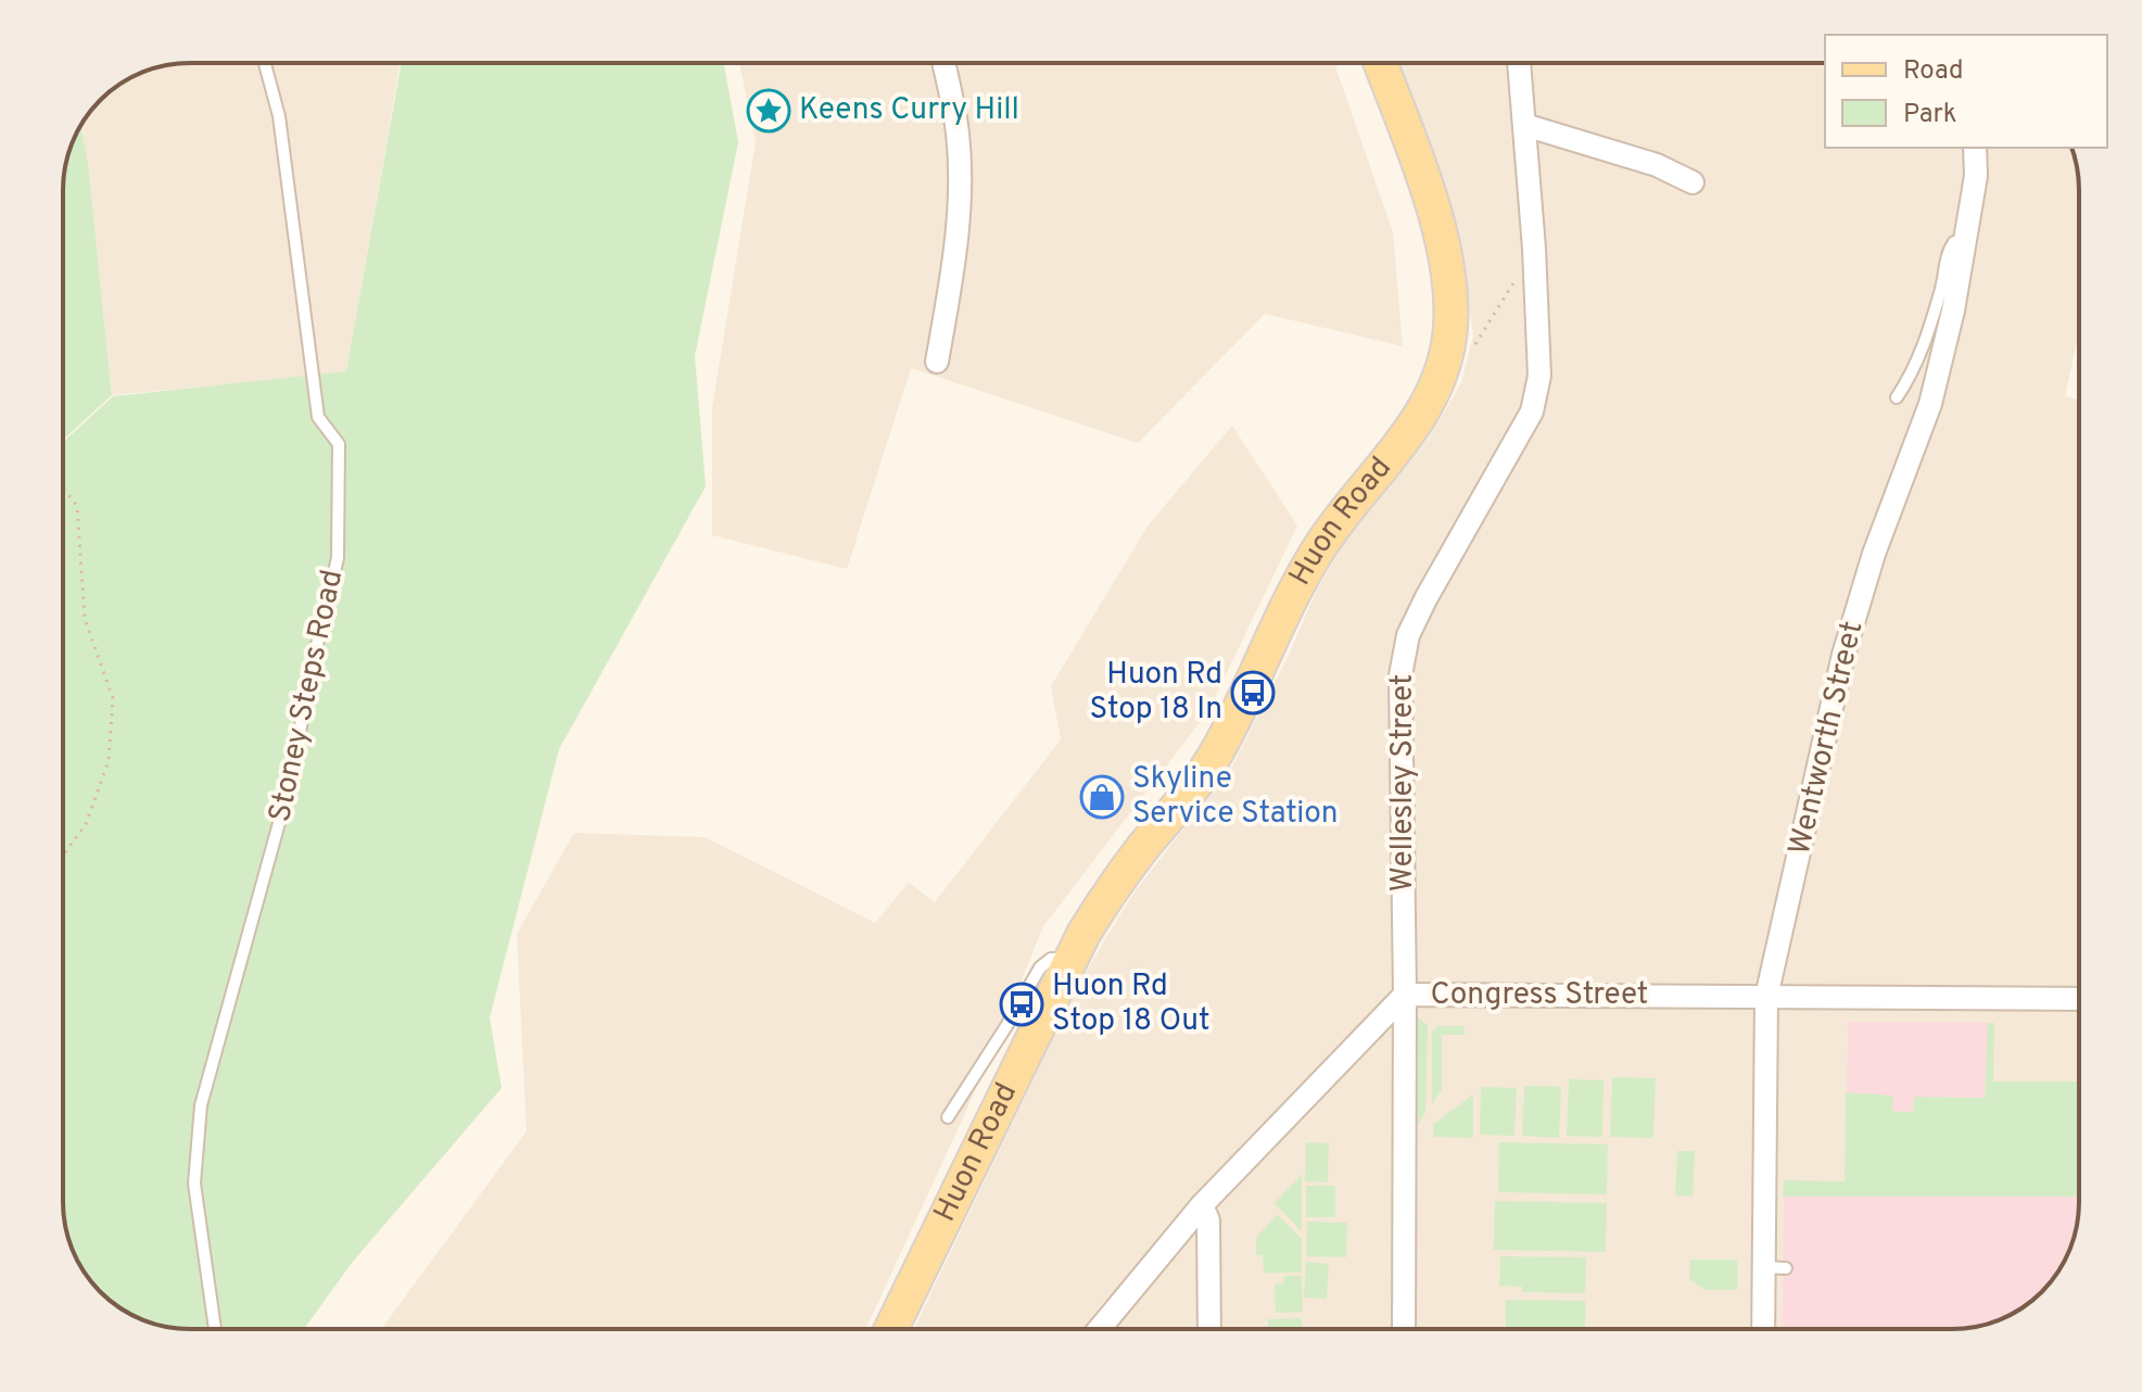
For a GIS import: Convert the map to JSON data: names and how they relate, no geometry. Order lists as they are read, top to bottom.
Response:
{
  "streets": {
    "main road": ["Huon Road"],
    "street": ["Wentworth Street", "Wellesley Street", "Congress Street"],
    "lane": ["Stoney Steps Road"]
  },
  "crossings": [
    ["Wentworth Street", "Congress Street"],
    ["Wellesley Street", "Congress Street"]
  ],
  "places": {
    "place": ["Keens Curry Hill"],
    "bus stop": ["Huon Rd Stop 18 In", "Huon Rd Stop 18 Out"],
    "shop": ["Skyline Service Station"]
  },
  "legend": ["Road", "Park"]
}
